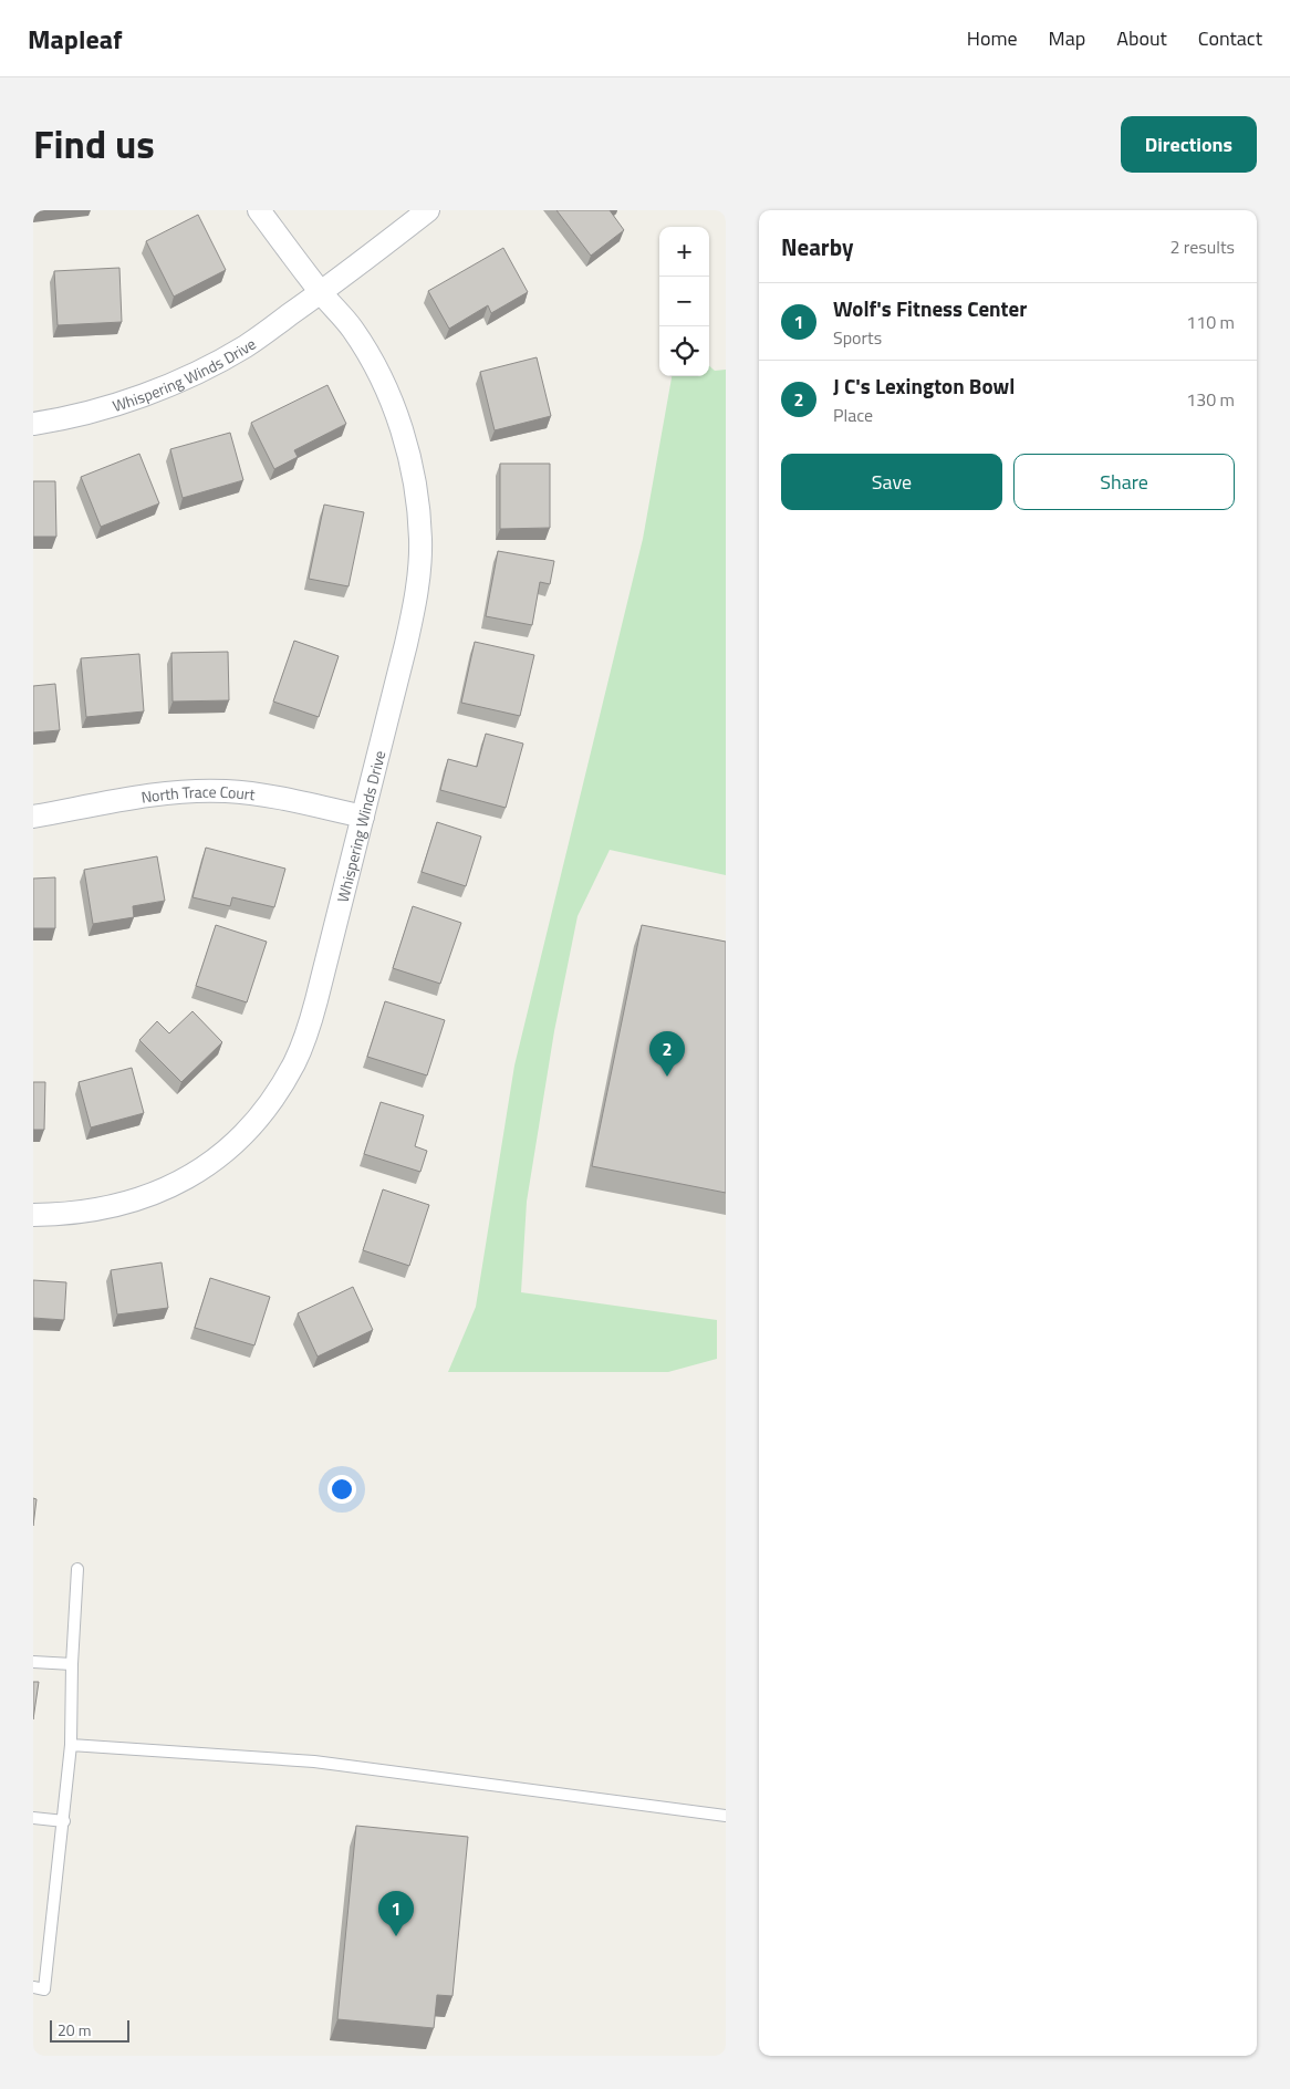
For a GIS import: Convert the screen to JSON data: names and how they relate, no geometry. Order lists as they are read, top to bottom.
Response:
{
  "streets": {
    "street": ["Whispering Winds Drive", "North Trace Court"]
  },
  "crossings": [
    ["Whispering Winds Drive", "North Trace Court"]
  ],
  "scale_bar": "20 m",
  "page": {
    "header": "Mapleaf",
    "nav": [
      "Home",
      "Map",
      "About",
      "Contact"
    ],
    "title": "Find us",
    "buttons": [
      "Directions",
      ["Save", "Share"]
    ],
    "heading": ["Nearby", "2 results"],
    "map_buttons": ["+", "−"],
    "list": [
      {
        "mark": "1",
        "name": "Wolf's Fitness Center",
        "note": "Sports",
        "value": "110 m"
      },
      {
        "mark": "2",
        "name": "J C's Lexington Bowl",
        "note": "Place",
        "value": "130 m"
      }
    ],
    "pins": ["2", "1"],
    "scale": "20 m"
  }
}
